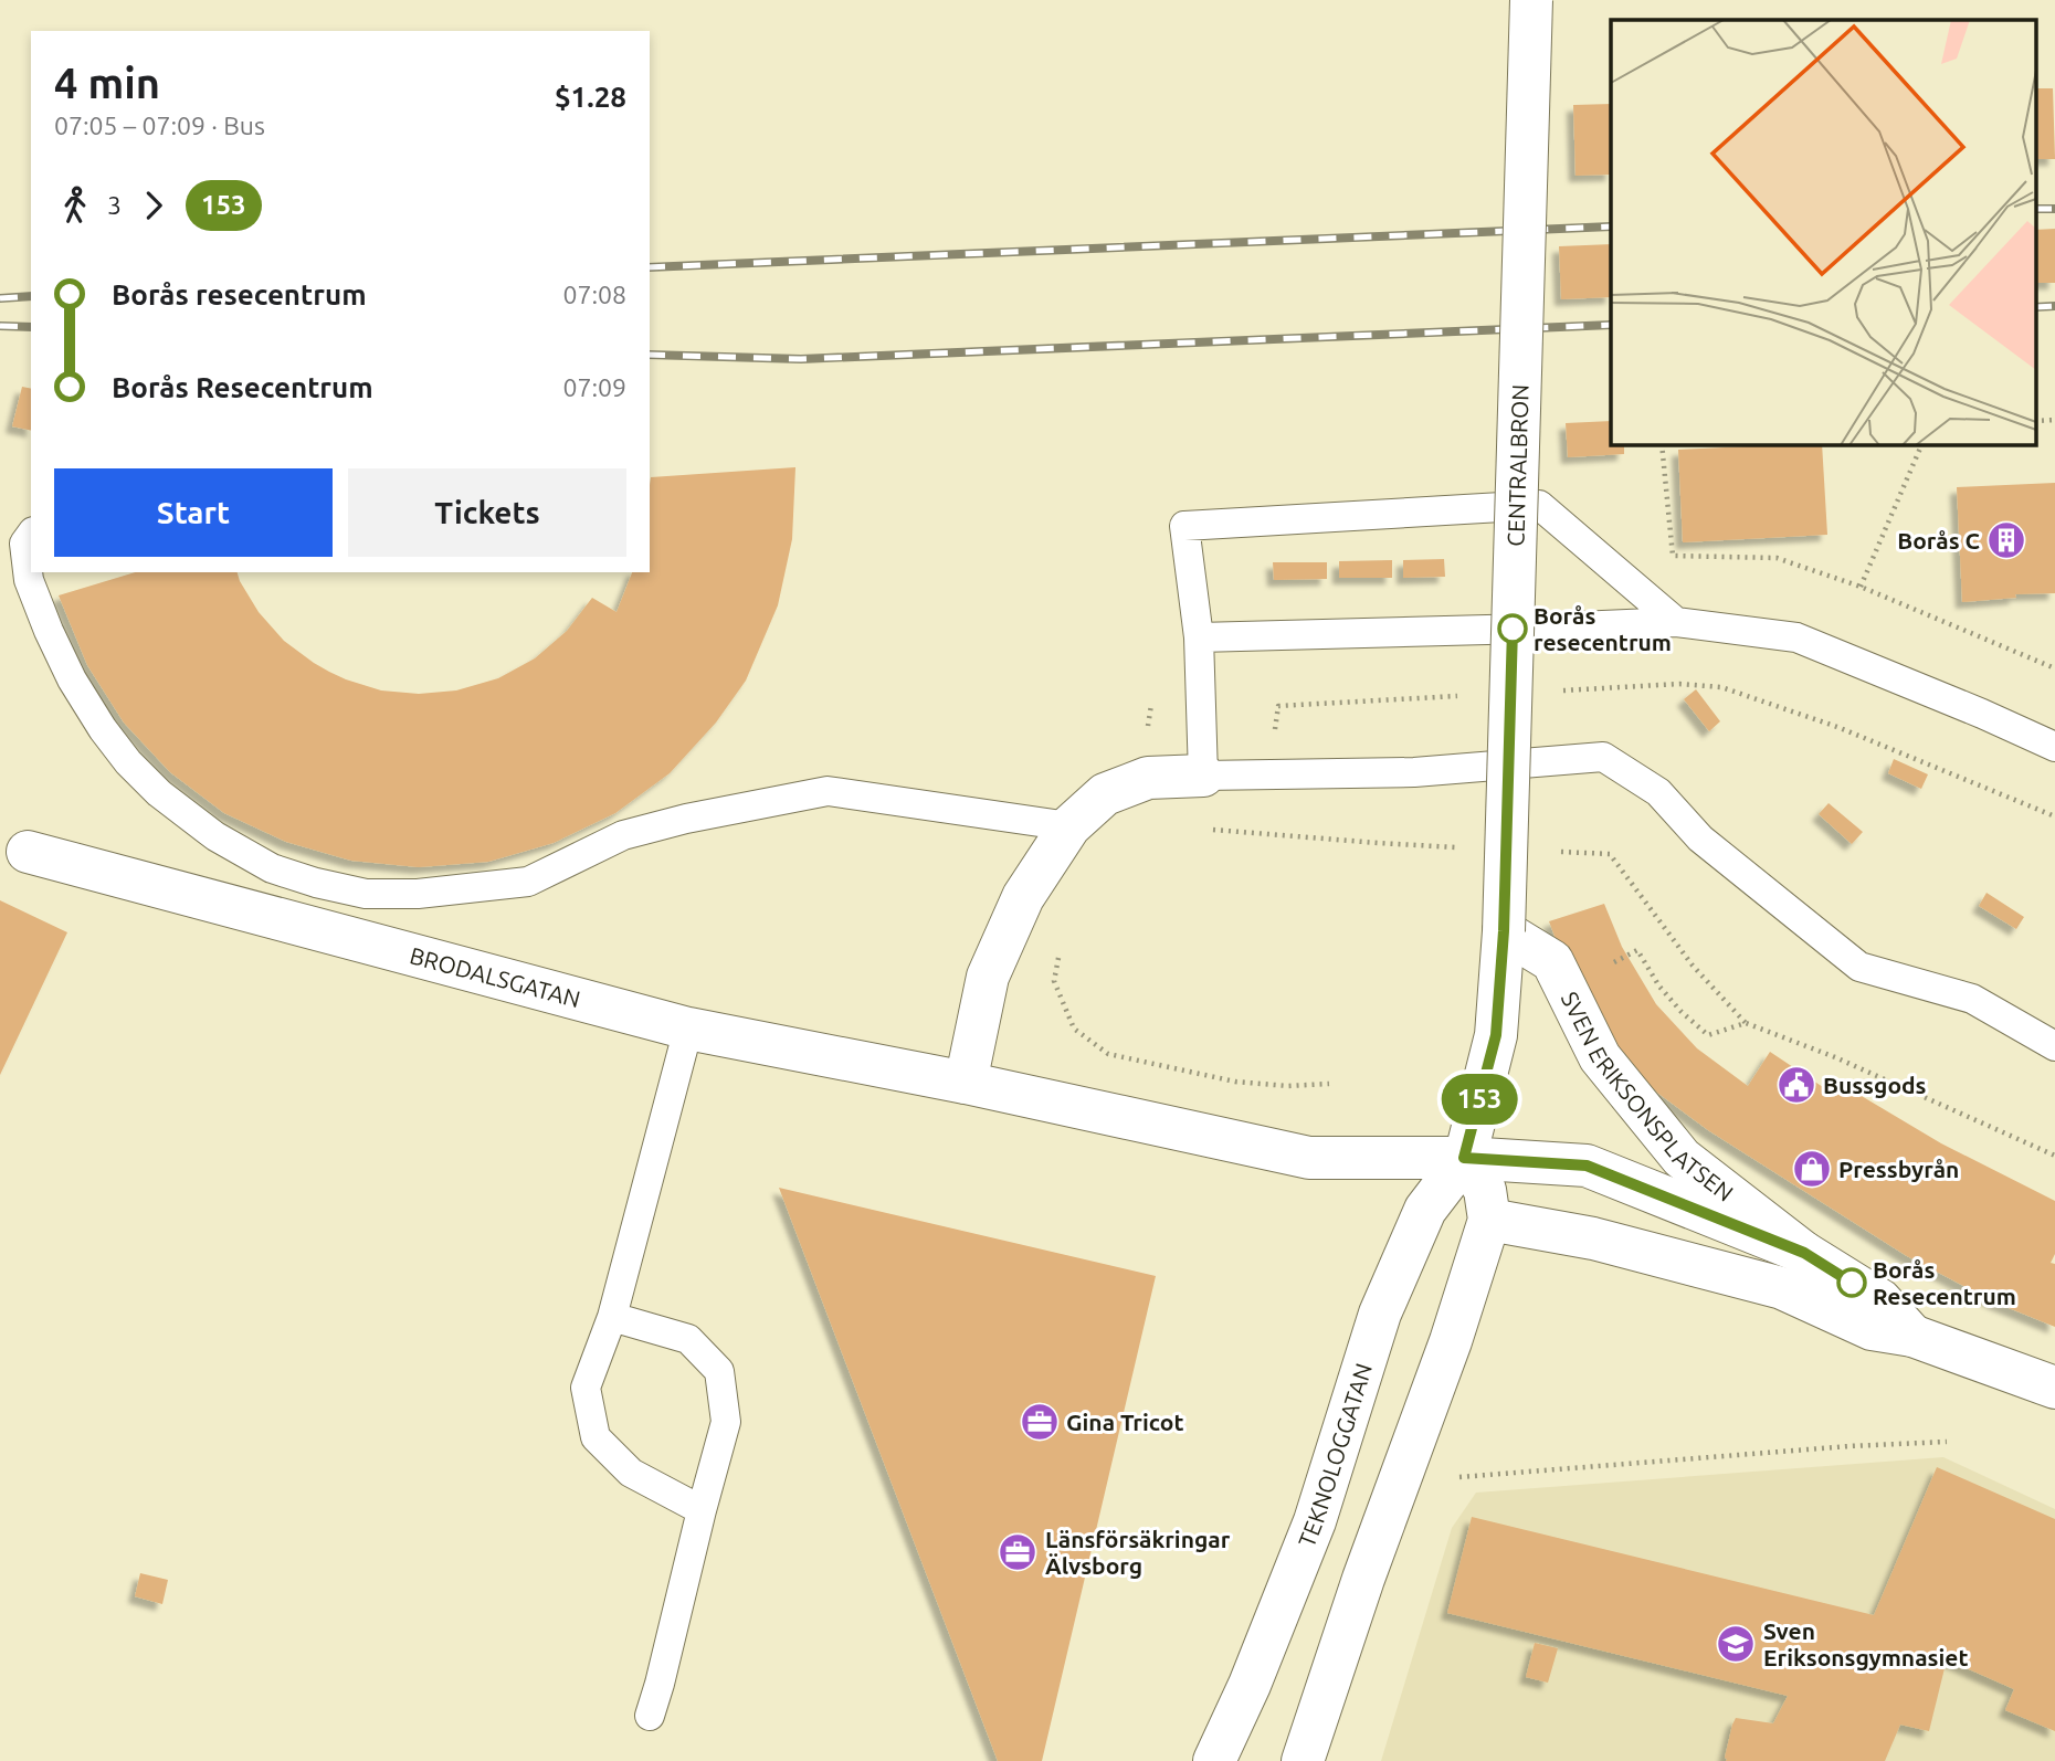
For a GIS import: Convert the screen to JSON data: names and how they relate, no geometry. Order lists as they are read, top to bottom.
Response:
{
  "streets": {
    "street": [
      "CENTRALBRON",
      "BRODALSGATAN",
      "SVEN ERIKSONSPLATSEN",
      "TEKNOLOGGATAN"
    ]
  },
  "crossings": [
    ["CENTRALBRON", "SVEN ERIKSONSPLATSEN"],
    ["CENTRALBRON", "TEKNOLOGGATAN"],
    ["BRODALSGATAN", "SVEN ERIKSONSPLATSEN"],
    ["SVEN ERIKSONSPLATSEN", "TEKNOLOGGATAN"]
  ],
  "places": {
    "building": ["Borås C"],
    "other": ["Borås resecentrum", "Borås Resecentrum"],
    "public building": ["Bussgods"],
    "shop": ["Pressbyrån"],
    "office": ["Gina Tricot", "Länsförsäkringar Älvsborg"],
    "school or university": ["Sven Eriksonsgymnasiet"]
  },
  "lines": ["bus line 153"],
  "page": {
    "on_map": "153",
    "heading": ["4 min", "07:05 – 07:09 · Bus", "$1.28"],
    "legs": ["3", "153"],
    "list": [
      {
        "name": "Borås resecentrum",
        "value": "07:08"
      },
      {
        "name": "Borås Resecentrum",
        "value": "07:09"
      }
    ],
    "buttons": ["Start", "Tickets"]
  }
}
